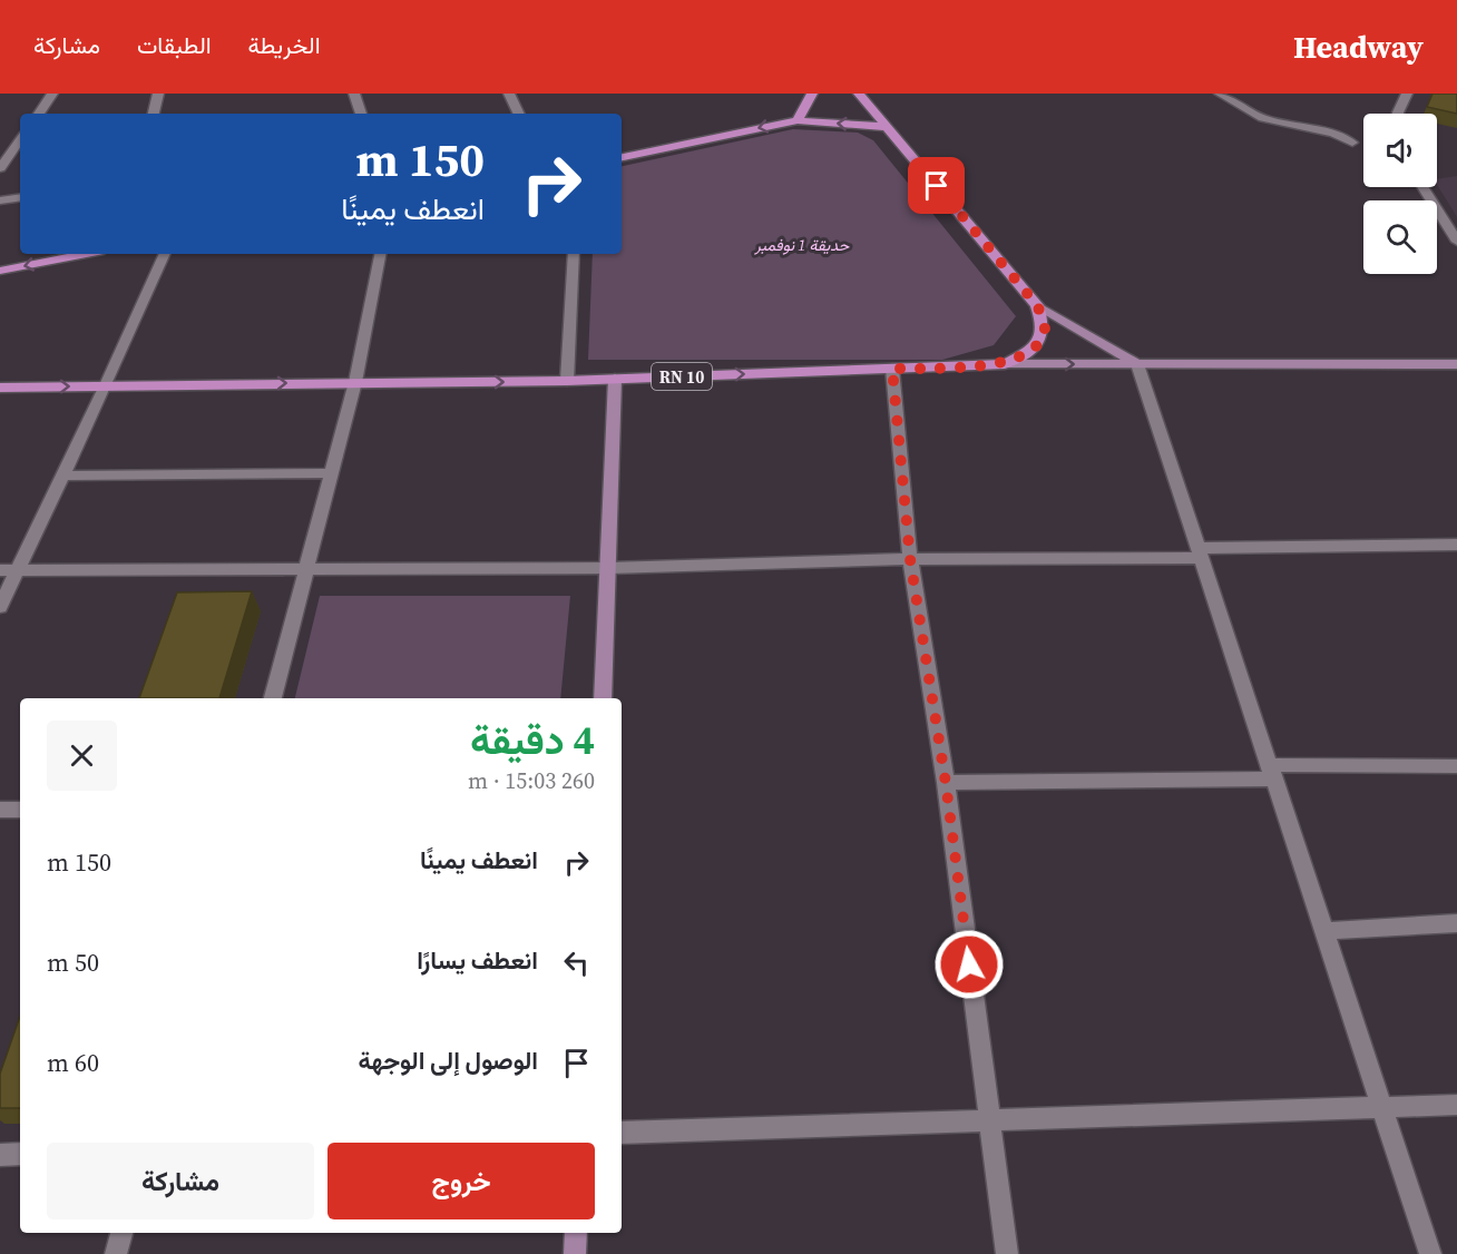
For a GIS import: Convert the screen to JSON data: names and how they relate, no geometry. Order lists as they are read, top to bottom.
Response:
{
  "streets": {
    "main road": ["RN 10"]
  },
  "parks": ["حديقة 1 نوفمبر"],
  "page": {
    "header": "Headway",
    "nav": ["الخريطة", "الطبقات", "مشاركة"],
    "turn": ["150 m", "انعطف يمينًا"],
    "heading": ["4 دقيقة", "260 m · 15:03"],
    "list": [
      {
        "name": "انعطف يمينًا",
        "value": "150 m"
      },
      {
        "name": "انعطف يسارًا",
        "value": "50 m"
      },
      {
        "name": "الوصول إلى الوجهة",
        "value": "60 m"
      }
    ],
    "buttons": ["خروج", "مشاركة"]
  }
}
